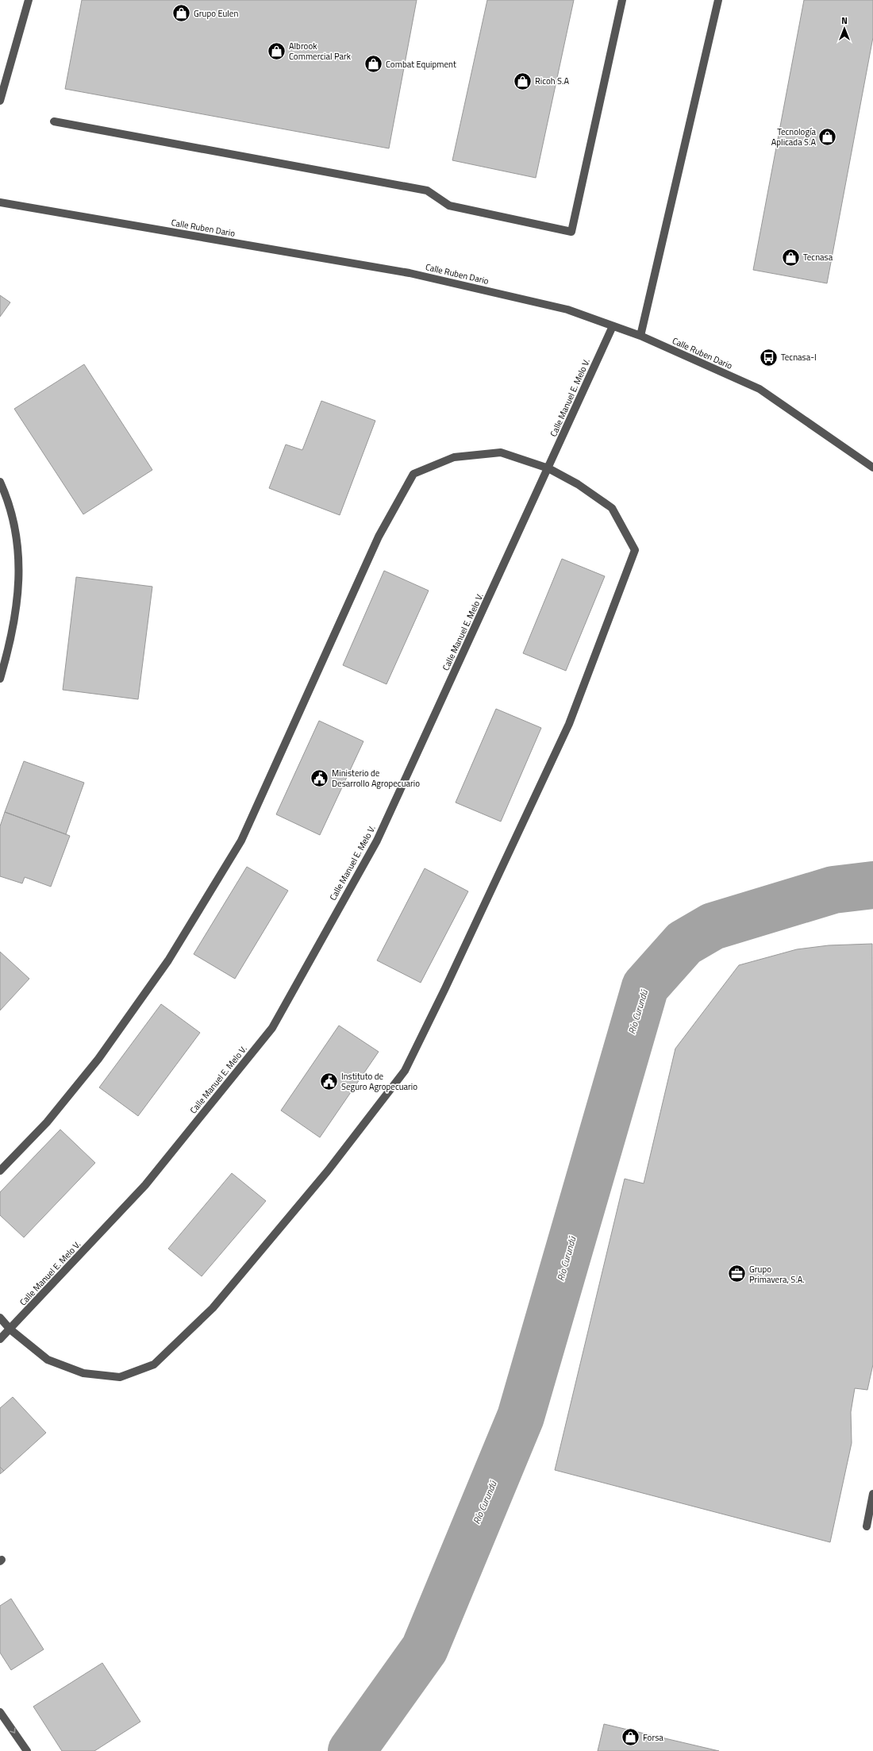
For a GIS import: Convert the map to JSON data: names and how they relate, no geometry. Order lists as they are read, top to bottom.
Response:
{
  "streets": {
    "street": ["Calle Ruben Dario", "Calle Manuel E. Melo V."]
  },
  "crossings": [
    ["Calle Ruben Dario", "Calle Manuel E. Melo V."]
  ],
  "water": ["Río Curundú"],
  "places": {
    "shop": [
      "Grupo Eulen",
      "Albrook Commercial Park",
      "Combat Equipment",
      "Ricoh S.A",
      "Tecnología Aplicada S.A",
      "Tecnasa",
      "Forsa"
    ],
    "bus stop": ["Tecnasa-I"],
    "public building": ["Ministerio de Desarrollo Agropecuario", "Instituto de Seguro Agropecuario"],
    "office": ["Grupo Primavera, S.A."]
  },
  "north": "top"
}
